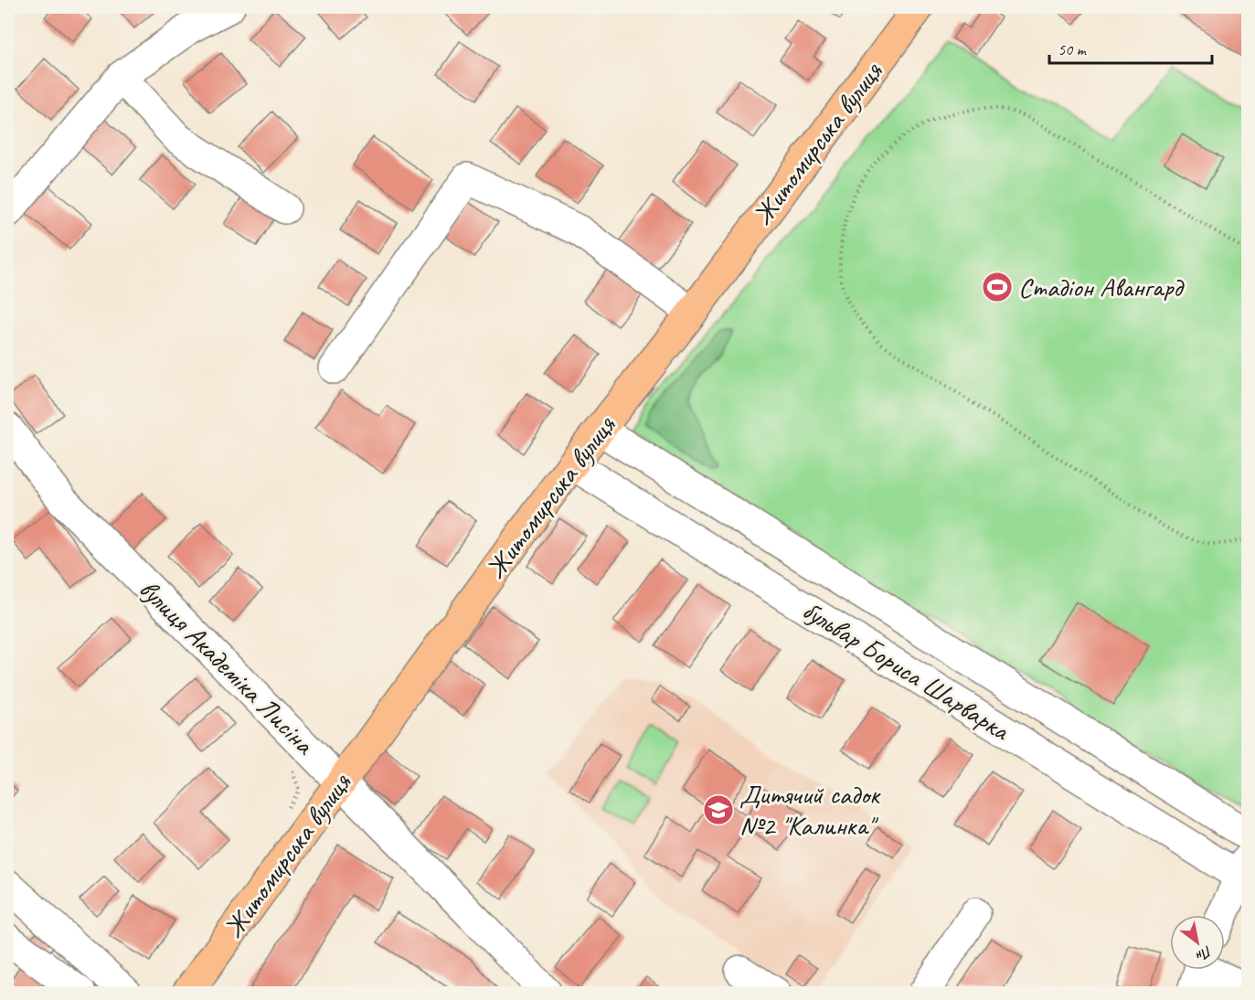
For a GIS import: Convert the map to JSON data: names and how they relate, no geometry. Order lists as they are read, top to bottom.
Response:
{
  "streets": {
    "main road": ["Житомирська вулиця"],
    "street": ["вулиця Академіка Лисіна", "бульвар Бориса Шарварка"]
  },
  "crossings": [
    ["Житомирська вулиця", "вулиця Академіка Лисіна"],
    ["Житомирська вулиця", "бульвар Бориса Шарварка"]
  ],
  "places": {
    "sports": ["Стадіон Авангард"],
    "school or university": ["Дитячий садок №2 \"Калинка\""]
  },
  "scale_bar": "50 m",
  "north": "bottom right"
}
